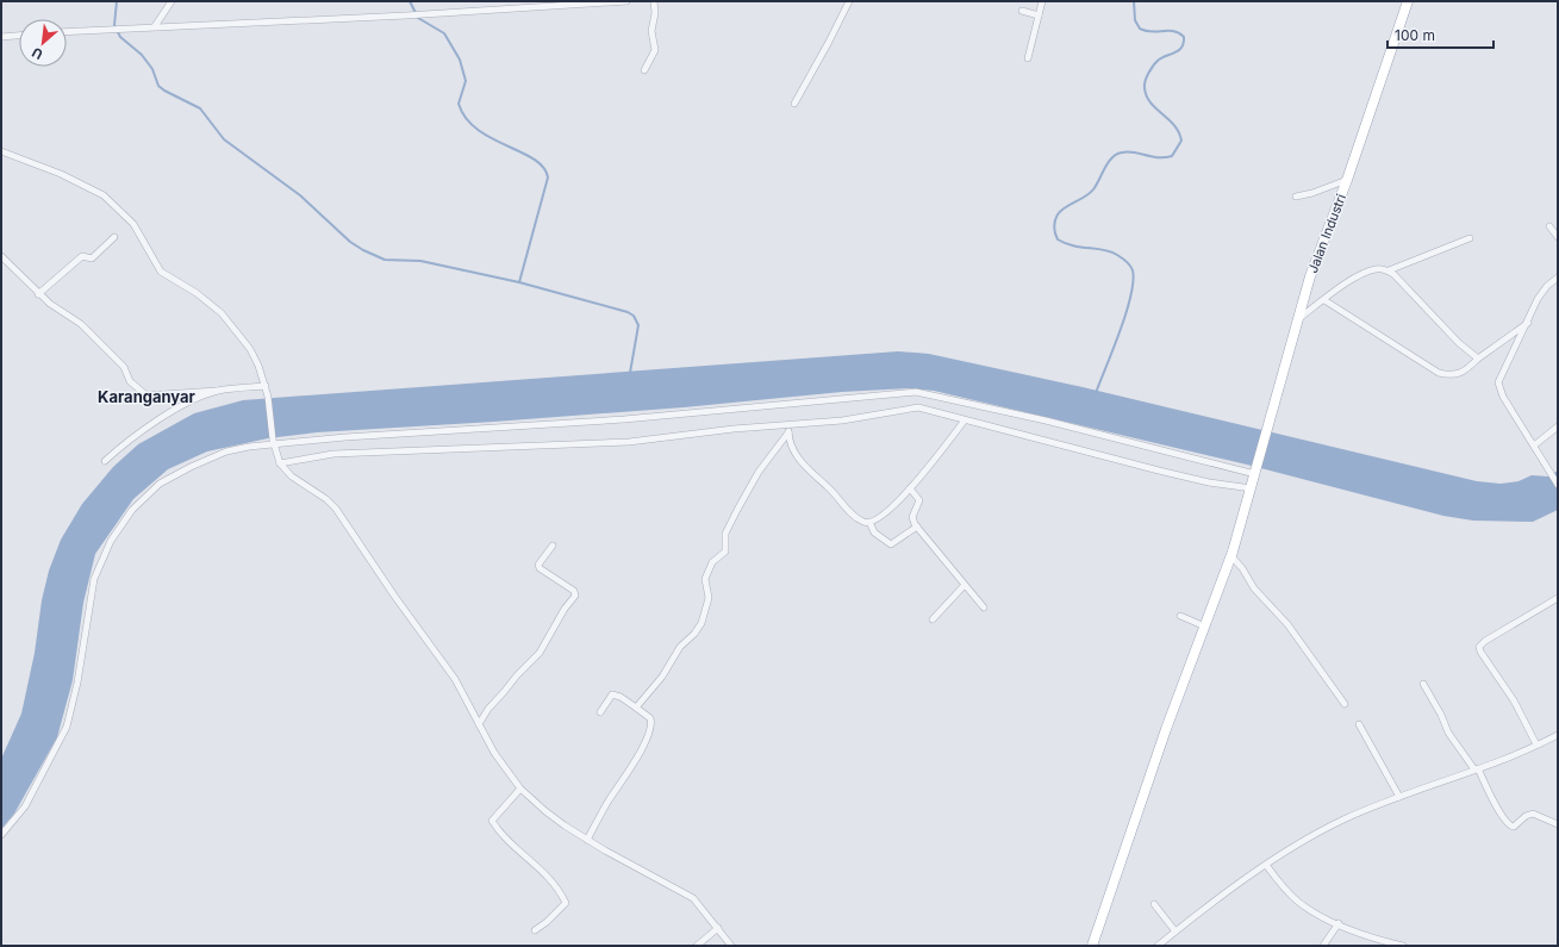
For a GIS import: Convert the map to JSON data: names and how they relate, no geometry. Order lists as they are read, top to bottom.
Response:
{
  "streets": {
    "main road": ["Jalan Industri"]
  },
  "districts": ["Karanganyar"],
  "scale_bar": "100 m",
  "north": "bottom left"
}
